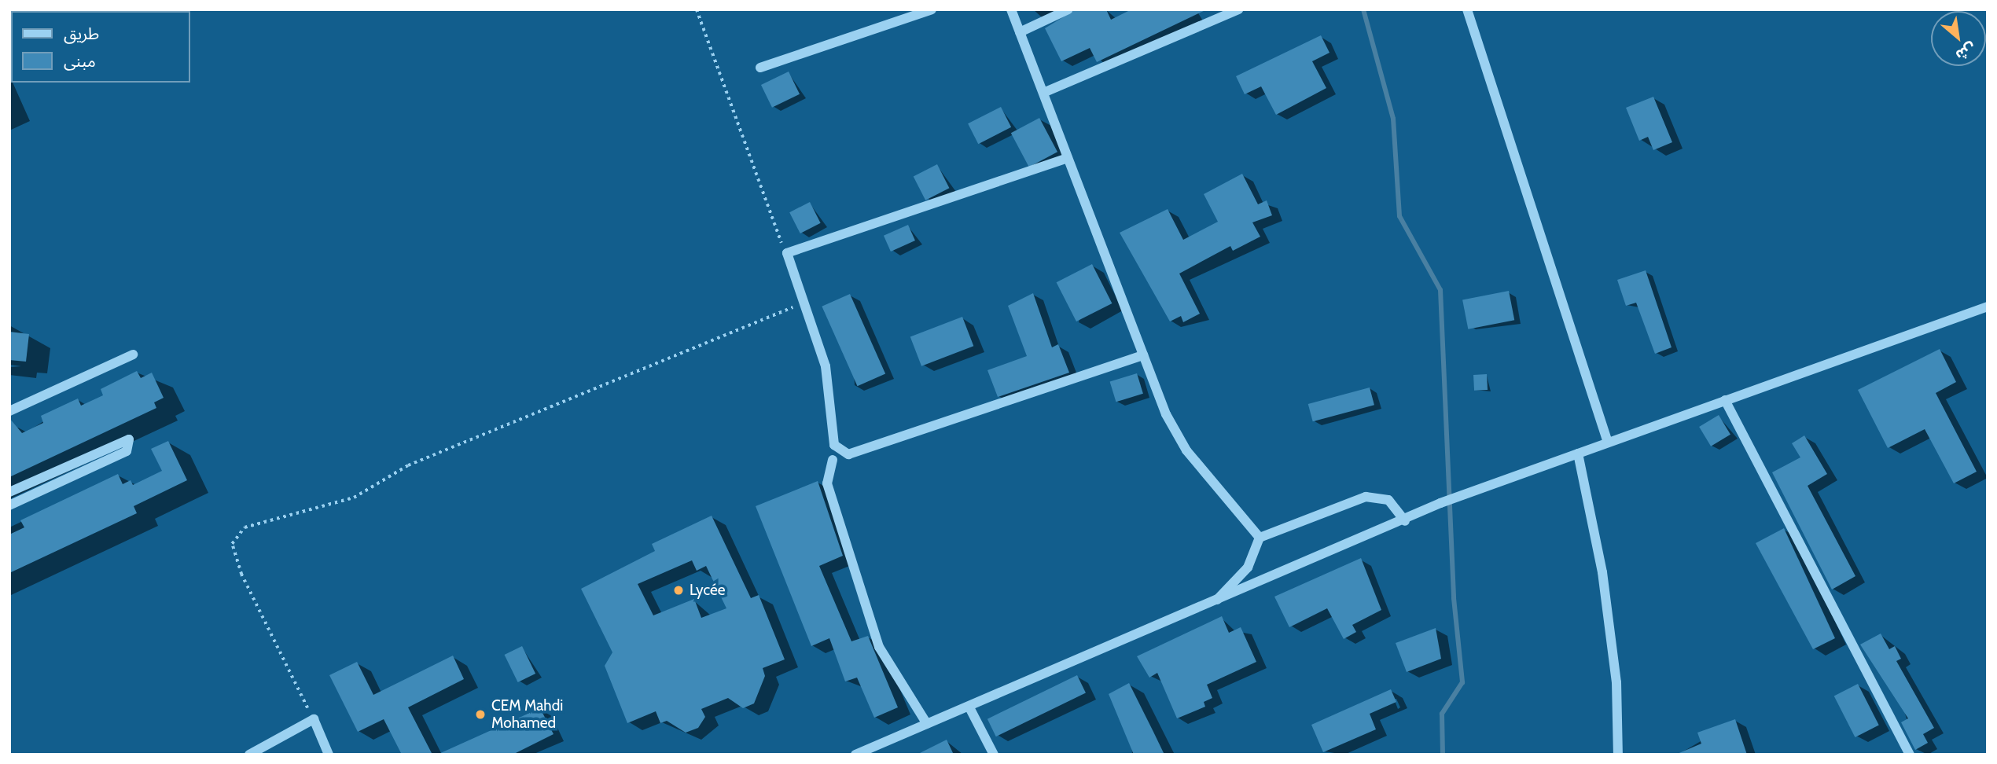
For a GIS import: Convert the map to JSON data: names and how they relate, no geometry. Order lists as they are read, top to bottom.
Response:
{
  "places": ["Lycée", "CEM Mahdi Mohamed"],
  "legend": ["طريق", "مبنى"],
  "north": "bottom right"
}
